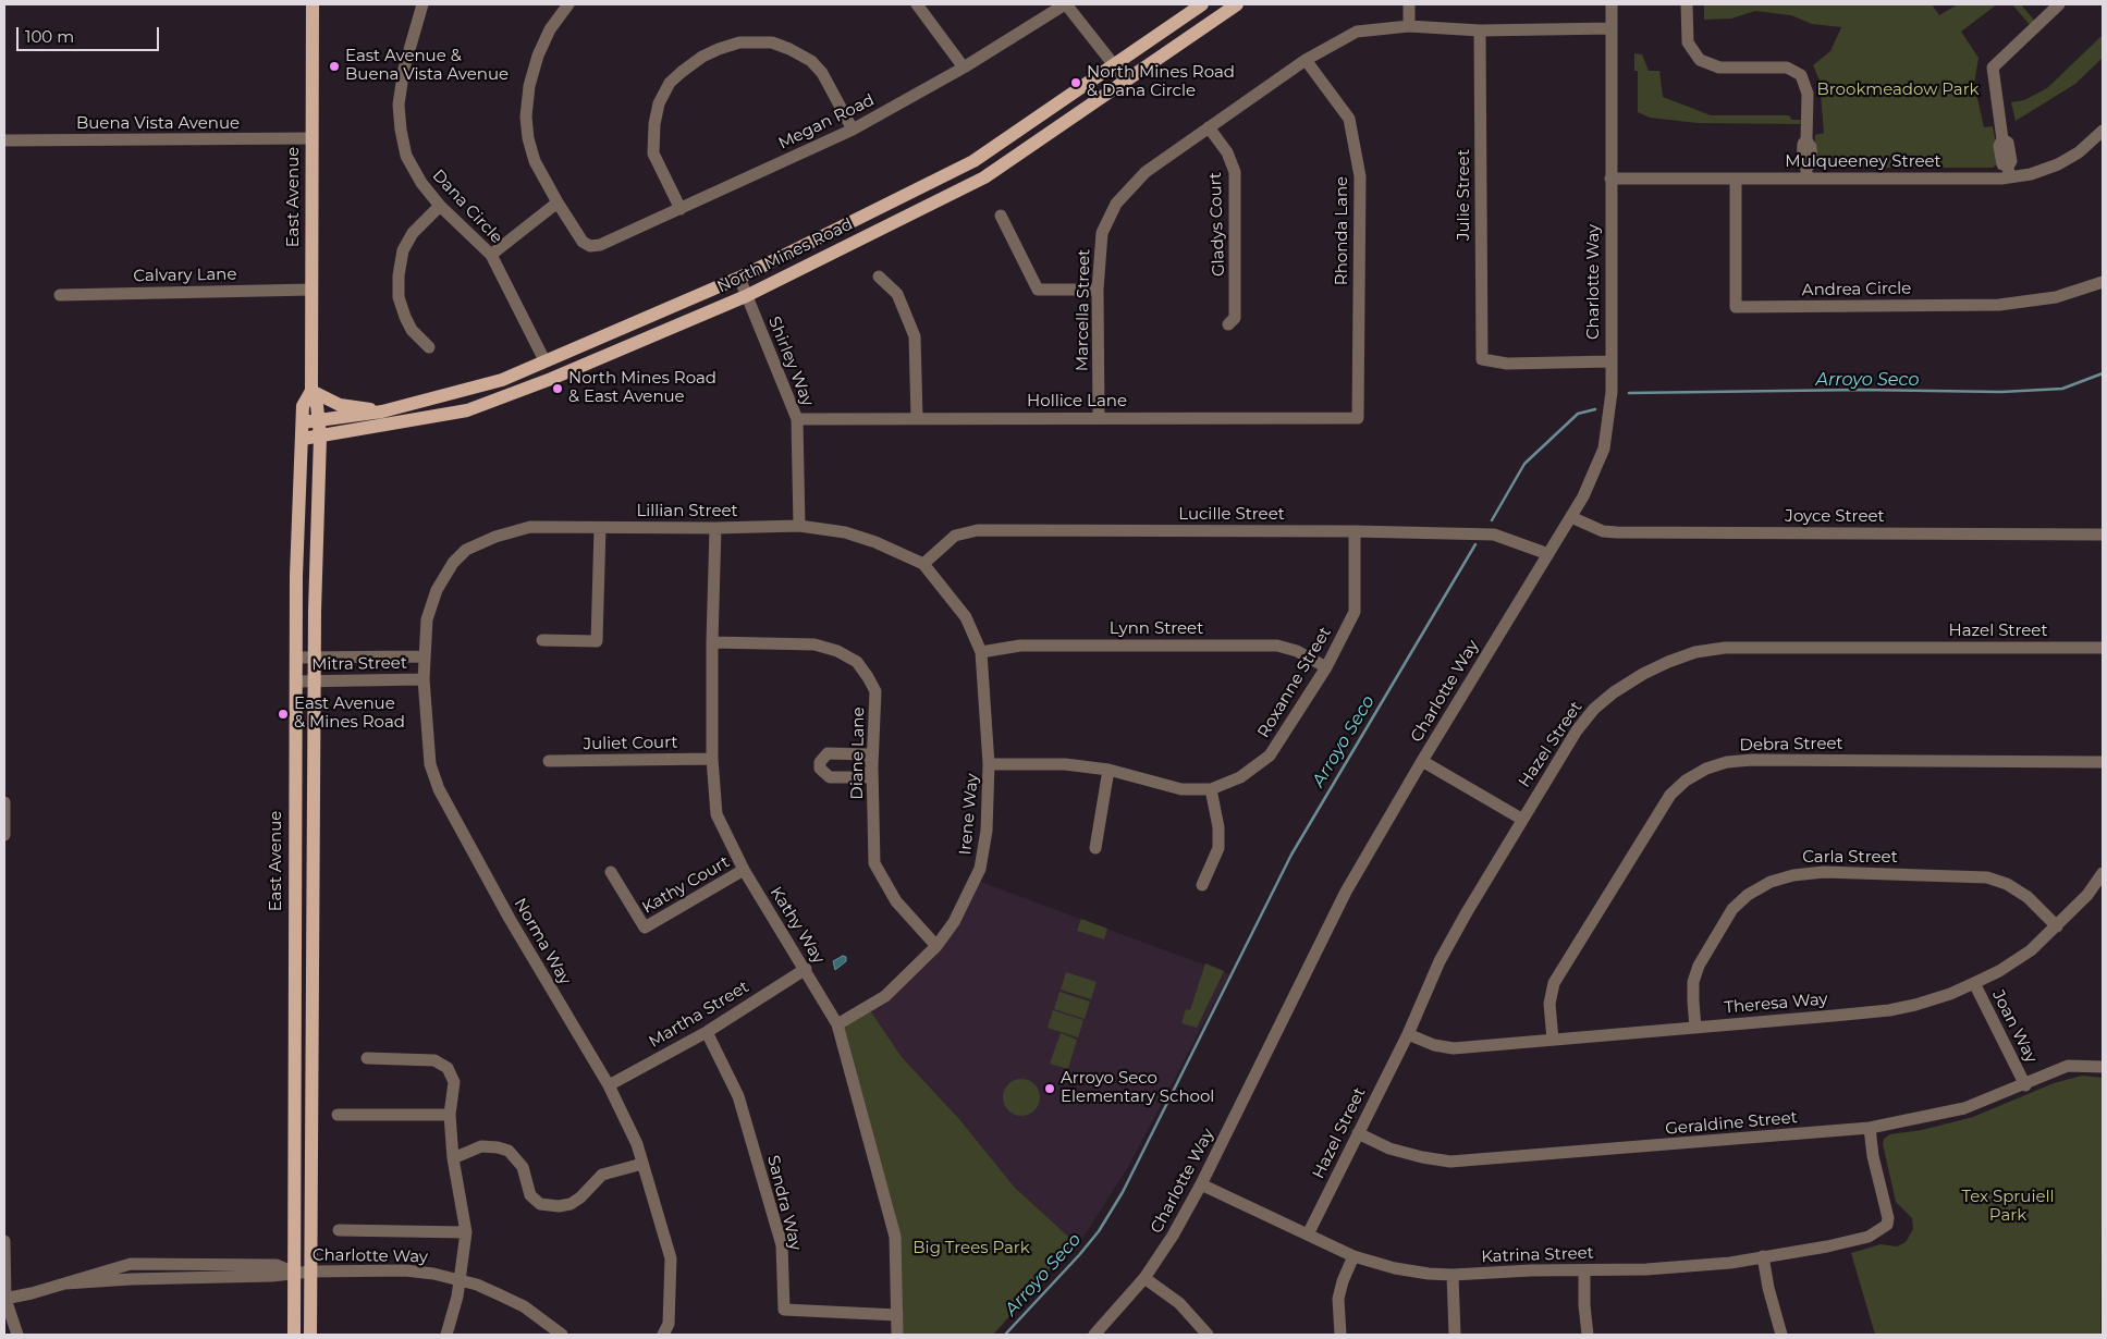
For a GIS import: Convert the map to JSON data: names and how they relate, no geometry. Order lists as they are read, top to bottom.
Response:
{
  "streets": {
    "main road": ["East Avenue", "North Mines Road"],
    "street": [
      "Megan Road",
      "Buena Vista Avenue",
      "Mulqueeney Street",
      "Julie Street",
      "Dana Circle",
      "Gladys Court",
      "Rhonda Lane",
      "Calvary Lane",
      "Charlotte Way",
      "Andrea Circle",
      "Marcella Street",
      "Shirley Way",
      "Hollice Lane",
      "Lillian Street",
      "Lucille Street",
      "Joyce Street",
      "Lynn Street",
      "Hazel Street",
      "Mitra Street",
      "Roxanne Street",
      "Juliet Court",
      "Debra Street",
      "Diane Lane",
      "Irene Way",
      "Carla Street",
      "Kathy Court",
      "Kathy Way",
      "Norma Way",
      "Theresa Way",
      "Martha Street",
      "Joan Way",
      "Geraldine Street",
      "Sandra Way",
      "Katrina Street"
    ]
  },
  "crossings": [
    ["Buena Vista Avenue", "East Avenue"],
    ["Mulqueeney Street", "Charlotte Way"],
    ["Mulqueeney Street", "Andrea Circle"],
    ["Julie Street", "Charlotte Way"],
    ["Julie Street", "Marcella Street"],
    ["East Avenue", "North Mines Road"],
    ["East Avenue", "Calvary Lane"],
    ["East Avenue", "Charlotte Way"],
    ["East Avenue", "Mitra Street"],
    ["Dana Circle", "North Mines Road"],
    ["Gladys Court", "Marcella Street"],
    ["Rhonda Lane", "Marcella Street"],
    ["Rhonda Lane", "Hollice Lane"],
    ["North Mines Road", "Shirley Way"],
    ["Charlotte Way", "Marcella Street"],
    ["Charlotte Way", "Lucille Street"],
    ["Charlotte Way", "Joyce Street"],
    ["Charlotte Way", "Katrina Street"],
    ["Marcella Street", "Hollice Lane"],
    ["Shirley Way", "Hollice Lane"],
    ["Shirley Way", "Lillian Street"],
    ["Lillian Street", "Lucille Street"],
    ["Lillian Street", "Irene Way"],
    ["Lillian Street", "Kathy Way"],
    ["Lillian Street", "Norma Way"],
    ["Lucille Street", "Roxanne Street"],
    ["Lucille Street", "Irene Way"],
    ["Lynn Street", "Roxanne Street"],
    ["Lynn Street", "Irene Way"],
    ["Hazel Street", "Theresa Way"],
    ["Hazel Street", "Geraldine Street"],
    ["Hazel Street", "Katrina Street"],
    ["Mitra Street", "Norma Way"],
    ["Roxanne Street", "Irene Way"],
    ["Juliet Court", "Kathy Way"],
    ["Debra Street", "Theresa Way"],
    ["Diane Lane", "Irene Way"],
    ["Diane Lane", "Kathy Way"],
    ["Irene Way", "Kathy Way"],
    ["Carla Street", "Theresa Way"],
    ["Kathy Court", "Kathy Way"],
    ["Kathy Way", "Martha Street"],
    ["Kathy Way", "Sandra Way"],
    ["Norma Way", "Martha Street"],
    ["Theresa Way", "Joan Way"],
    ["Martha Street", "Sandra Way"],
    ["Joan Way", "Geraldine Street"],
    ["Geraldine Street", "Katrina Street"]
  ],
  "water": ["Arroyo Seco"],
  "parks": ["Brookmeadow Park", "Tex Spruiell Park", "Big Trees Park"],
  "places": [
    "East Avenue & Buena Vista Avenue",
    "North Mines Road & Dana Circle",
    "North Mines Road & East Avenue",
    "East Avenue & Mines Road",
    "Arroyo Seco Elementary School"
  ],
  "scale_bar": "100 m"
}
